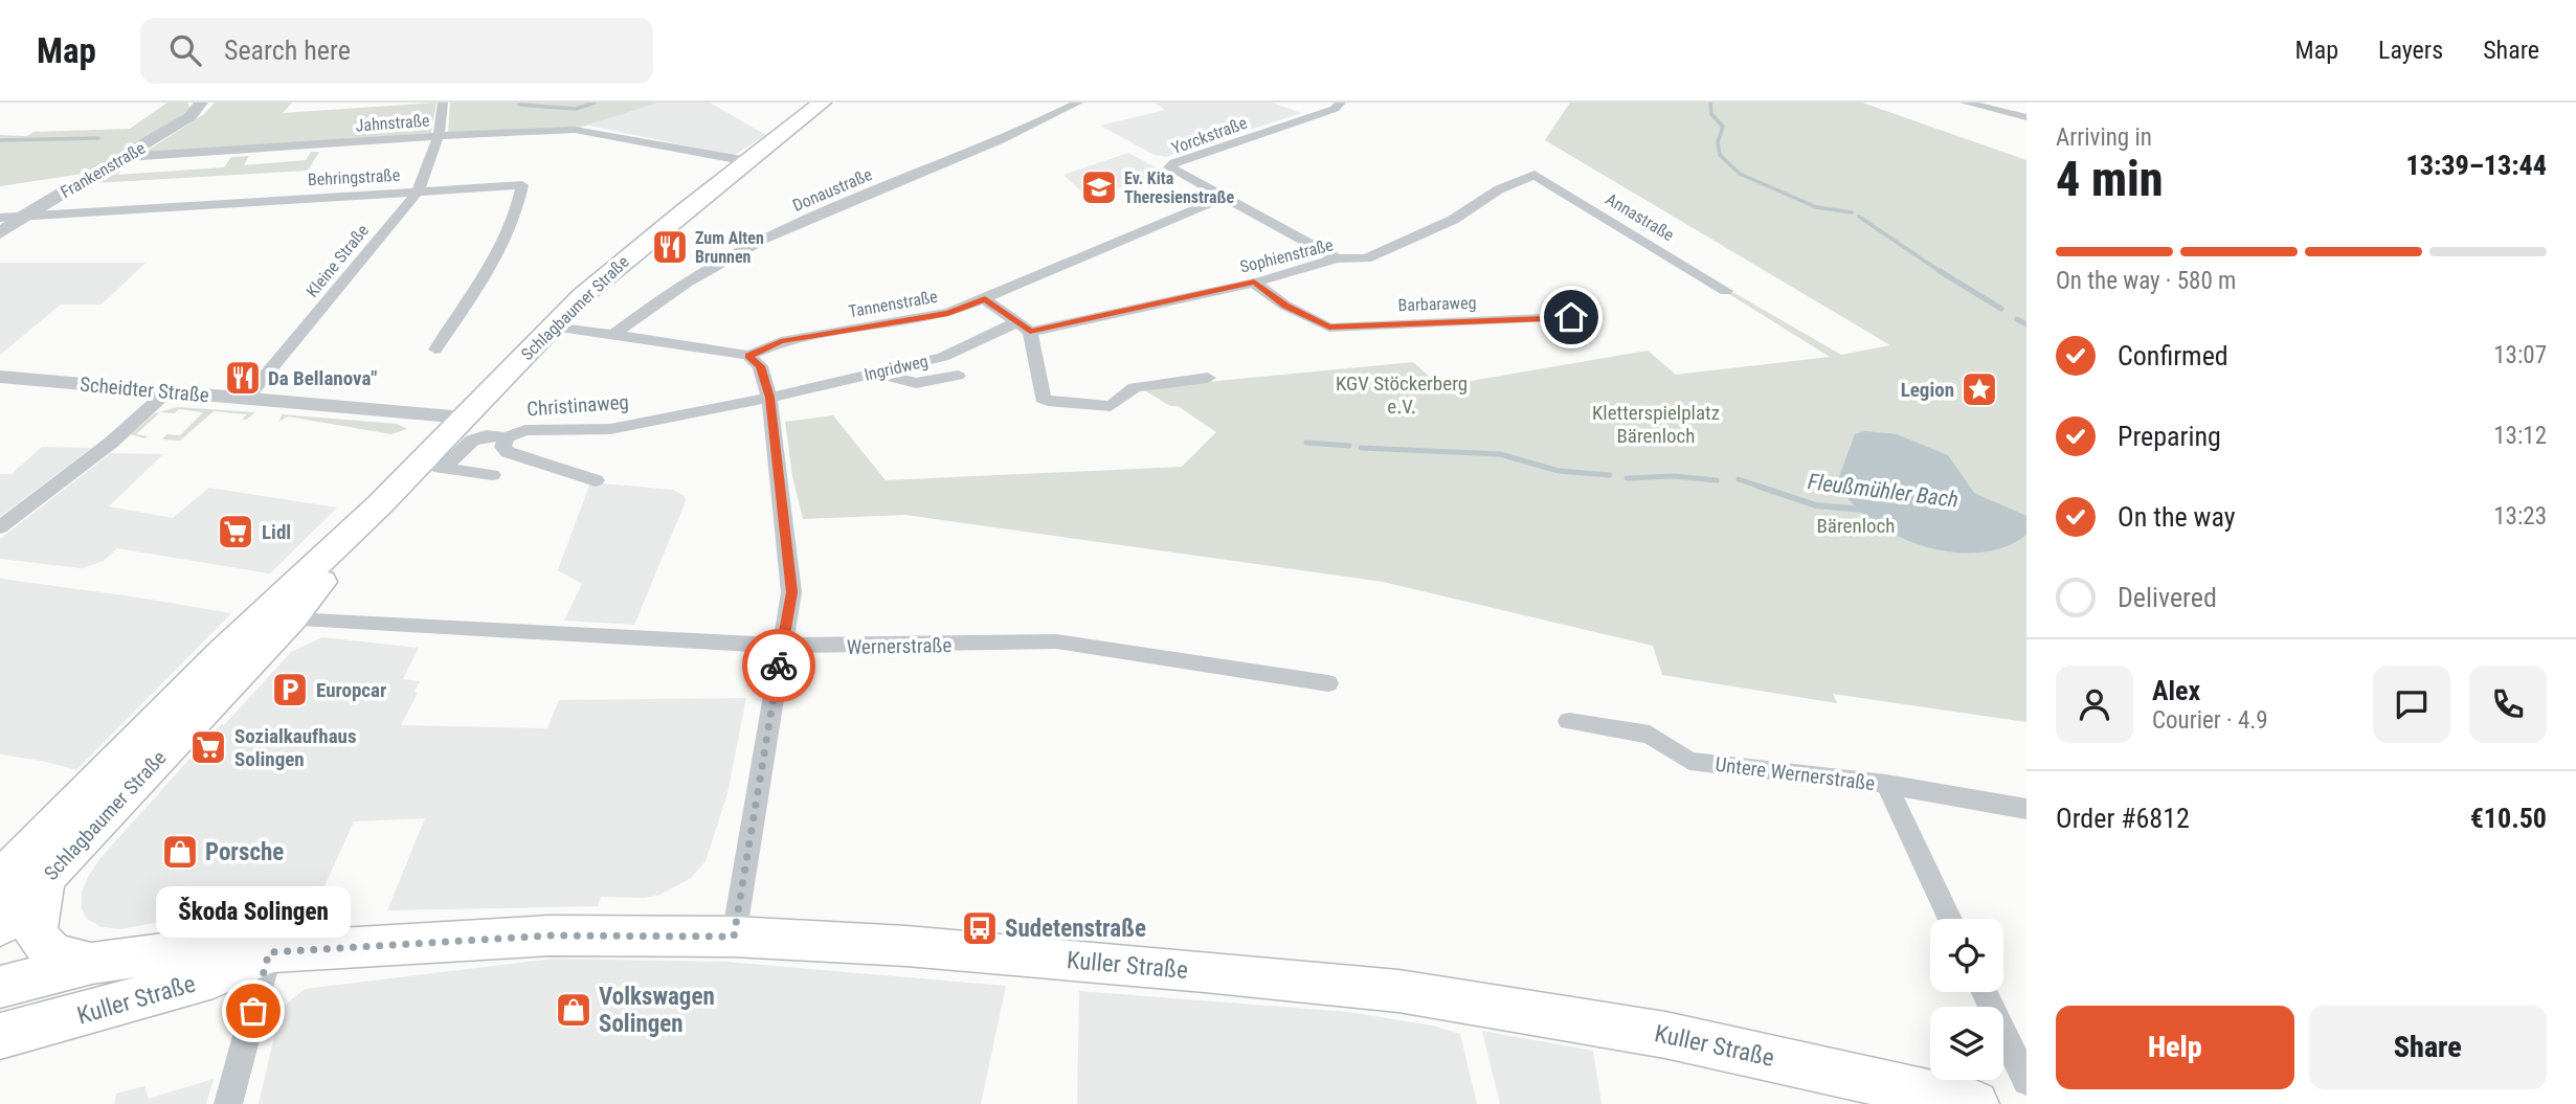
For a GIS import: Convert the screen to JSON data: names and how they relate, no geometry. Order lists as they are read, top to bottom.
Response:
{
  "streets": {
    "main road": ["Schlagbaumer Straße", "Kuller Straße"],
    "street": [
      "Jahnstraße",
      "Yorckstraße",
      "Frankenstraße",
      "Behringstraße",
      "Donaustraße",
      "Annastraße",
      "Sophienstraße",
      "Kleine Straße",
      "Tannenstraße",
      "Barbaraweg",
      "Ingridweg",
      "Scheidter Straße",
      "Christinaweg",
      "Wernerstraße",
      "Untere Wernerstraße"
    ]
  },
  "crossings": [
    ["Jahnstraße", "Frankenstraße"],
    ["Jahnstraße", "Kleine Straße"],
    ["Jahnstraße", "Schlagbaumer Straße"],
    ["Yorckstraße", "Tannenstraße"],
    ["Frankenstraße", "Behringstraße"],
    ["Behringstraße", "Kleine Straße"],
    ["Annastraße", "Sophienstraße"],
    ["Sophienstraße", "Barbaraweg"],
    ["Sophienstraße", "Ingridweg"],
    ["Kleine Straße", "Scheidter Straße"],
    ["Schlagbaumer Straße", "Scheidter Straße"],
    ["Schlagbaumer Straße", "Christinaweg"],
    ["Schlagbaumer Straße", "Wernerstraße"],
    ["Ingridweg", "Christinaweg"]
  ],
  "water": ["Fleußmühler Bach"],
  "parks": ["KGV Stöckerberg e.V.", "Kletterspielplatz Bärenloch", "Bärenloch"],
  "places": {
    "school or university": ["Ev. Kita Theresienstraße"],
    "restaurant": ["Zum Alten Brunnen", "Da Bellanova\""],
    "place": ["Legion"],
    "supermarket": ["Lidl", "Sozialkaufhaus Solingen"],
    "parking": ["Europcar"],
    "shop": ["Porsche", "Volkswagen Solingen"],
    "bus stop": ["Sudetenstraße"],
    "other": ["Škoda Solingen"]
  },
  "page": {
    "header": "Map",
    "search": "Search here",
    "nav": ["Map", "Layers", "Share"],
    "heading": ["4 min", "Arriving in", "13:39–13:44"],
    "panel": [
      "Alex",
      "Courier · 4.9",
      "Order #6812",
      "€10.50"
    ],
    "bar": "On the way · 580 m",
    "list": [
      ["Confirmed", "13:07"],
      ["Preparing", "13:12"],
      ["On the way", "13:23"],
      "Delivered"
    ],
    "bubble": "Škoda Solingen",
    "buttons": ["Help", "Share"]
  }
}
